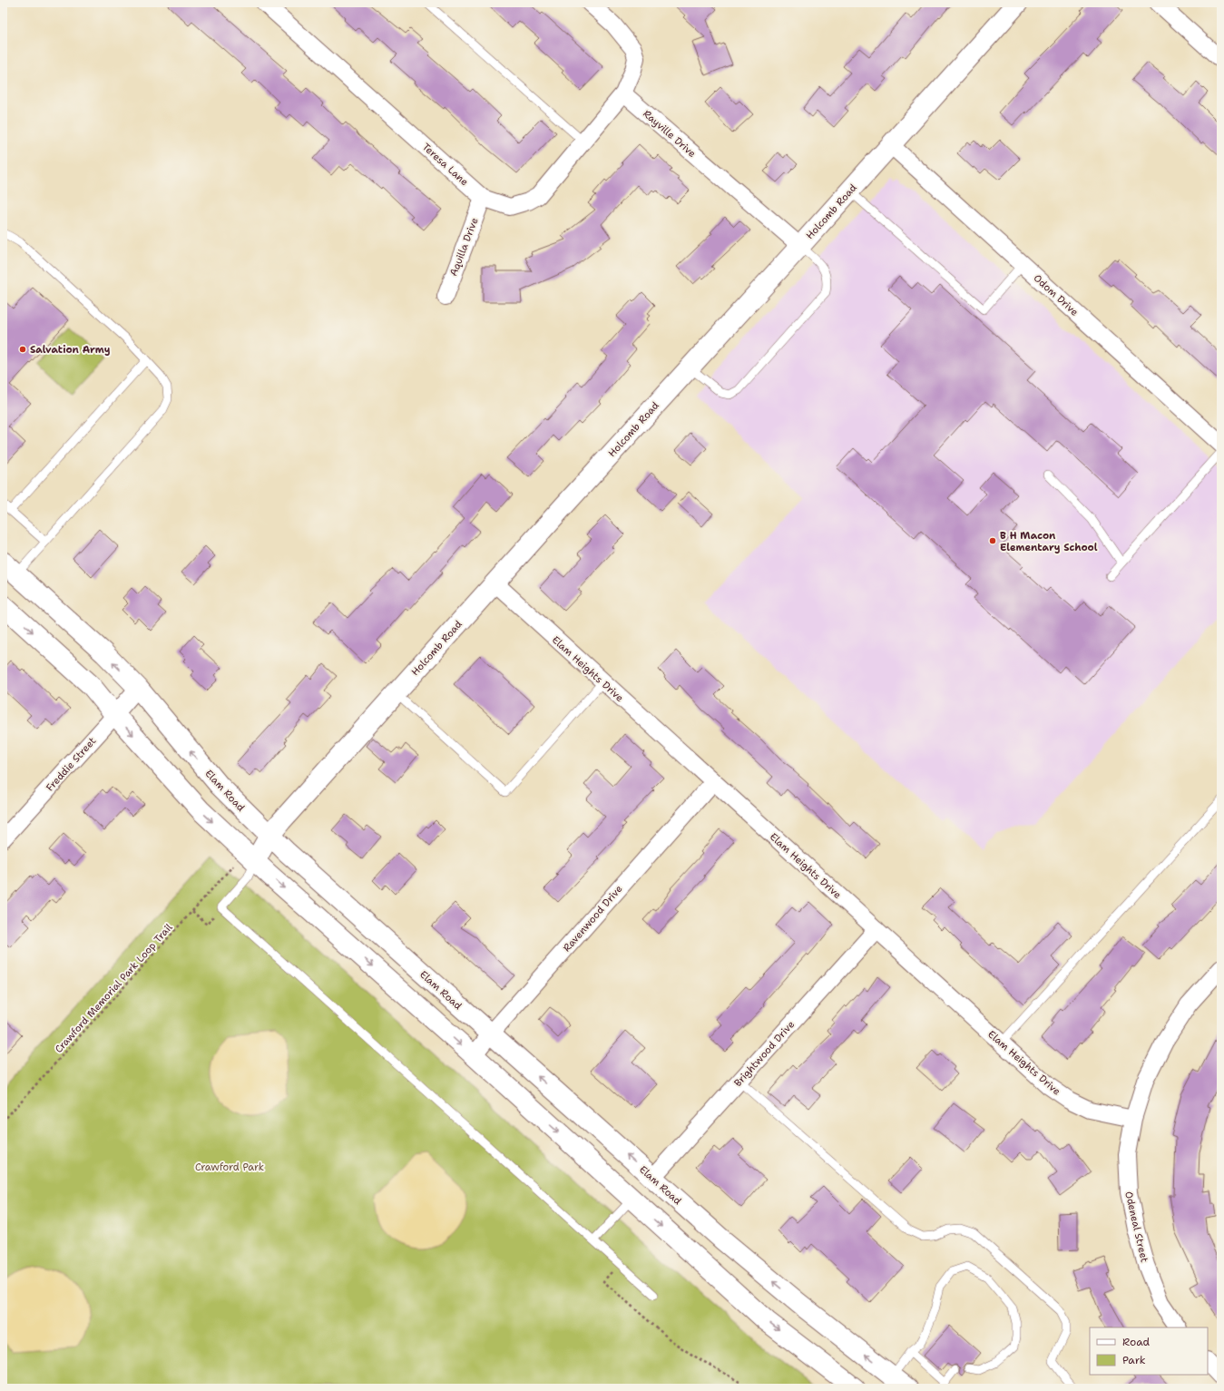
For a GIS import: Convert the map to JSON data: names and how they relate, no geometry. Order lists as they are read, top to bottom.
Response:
{
  "streets": {
    "main road": ["Holcomb Road", "Elam Road"],
    "street": [
      "Rayville Drive",
      "Teresa Lane",
      "Aquilla Drive",
      "Odom Drive",
      "Elam Heights Drive",
      "Freddie Street",
      "Ravenwood Drive",
      "Brightwood Drive",
      "Odeneal Street"
    ],
    "path": ["Crawford Memorial Park Loop Trail"]
  },
  "crossings": [
    ["Rayville Drive", "Teresa Lane"],
    ["Rayville Drive", "Holcomb Road"],
    ["Teresa Lane", "Aquilla Drive"],
    ["Holcomb Road", "Odom Drive"],
    ["Holcomb Road", "Elam Heights Drive"],
    ["Holcomb Road", "Elam Road"],
    ["Elam Heights Drive", "Ravenwood Drive"],
    ["Elam Heights Drive", "Brightwood Drive"],
    ["Elam Heights Drive", "Odeneal Street"],
    ["Freddie Street", "Elam Road"],
    ["Elam Road", "Ravenwood Drive"],
    ["Elam Road", "Brightwood Drive"]
  ],
  "parks": ["Crawford Park"],
  "places": ["Salvation Army", "B H Macon Elementary School"],
  "legend": ["Road", "Park"]
}
